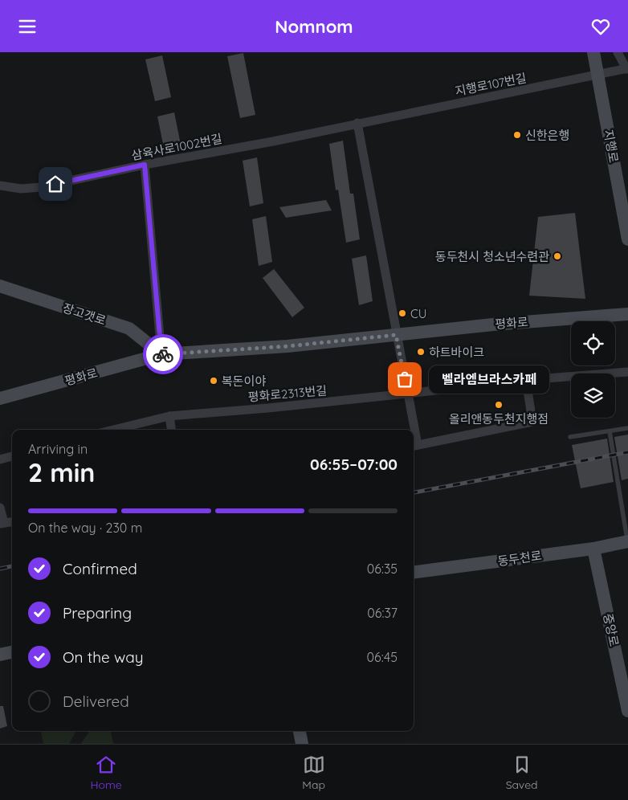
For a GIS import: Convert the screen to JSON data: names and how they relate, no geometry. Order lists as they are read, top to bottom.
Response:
{
  "streets": {
    "street": [
      "지행로107번길",
      "지행로",
      "삼육사로1002번길",
      "장고갯로",
      "평화로",
      "평화로2313번길",
      "동두천로",
      "중앙로"
    ]
  },
  "crossings": [
    ["지행로107번길", "지행로"],
    ["지행로107번길", "삼육사로1002번길"],
    ["장고갯로", "평화로"],
    ["동두천로", "중앙로"]
  ],
  "places": [
    "신한은행",
    "동두천시 청소년수련관",
    "CU",
    "하트바이크",
    "벨라엠브라스카페",
    "복돈이야",
    "올리앤동두천지행점"
  ],
  "page": {
    "header": "Nomnom",
    "bubble": "벨라엠브라스카페",
    "heading": ["2 min", "Arriving in", "06:55–07:00"],
    "bar": "On the way · 230 m",
    "list": [
      ["Confirmed", "06:35"],
      ["Preparing", "06:37"],
      ["On the way", "06:45"],
      "Delivered"
    ],
    "tabs": ["Home", "Map", "Saved"]
  }
}
